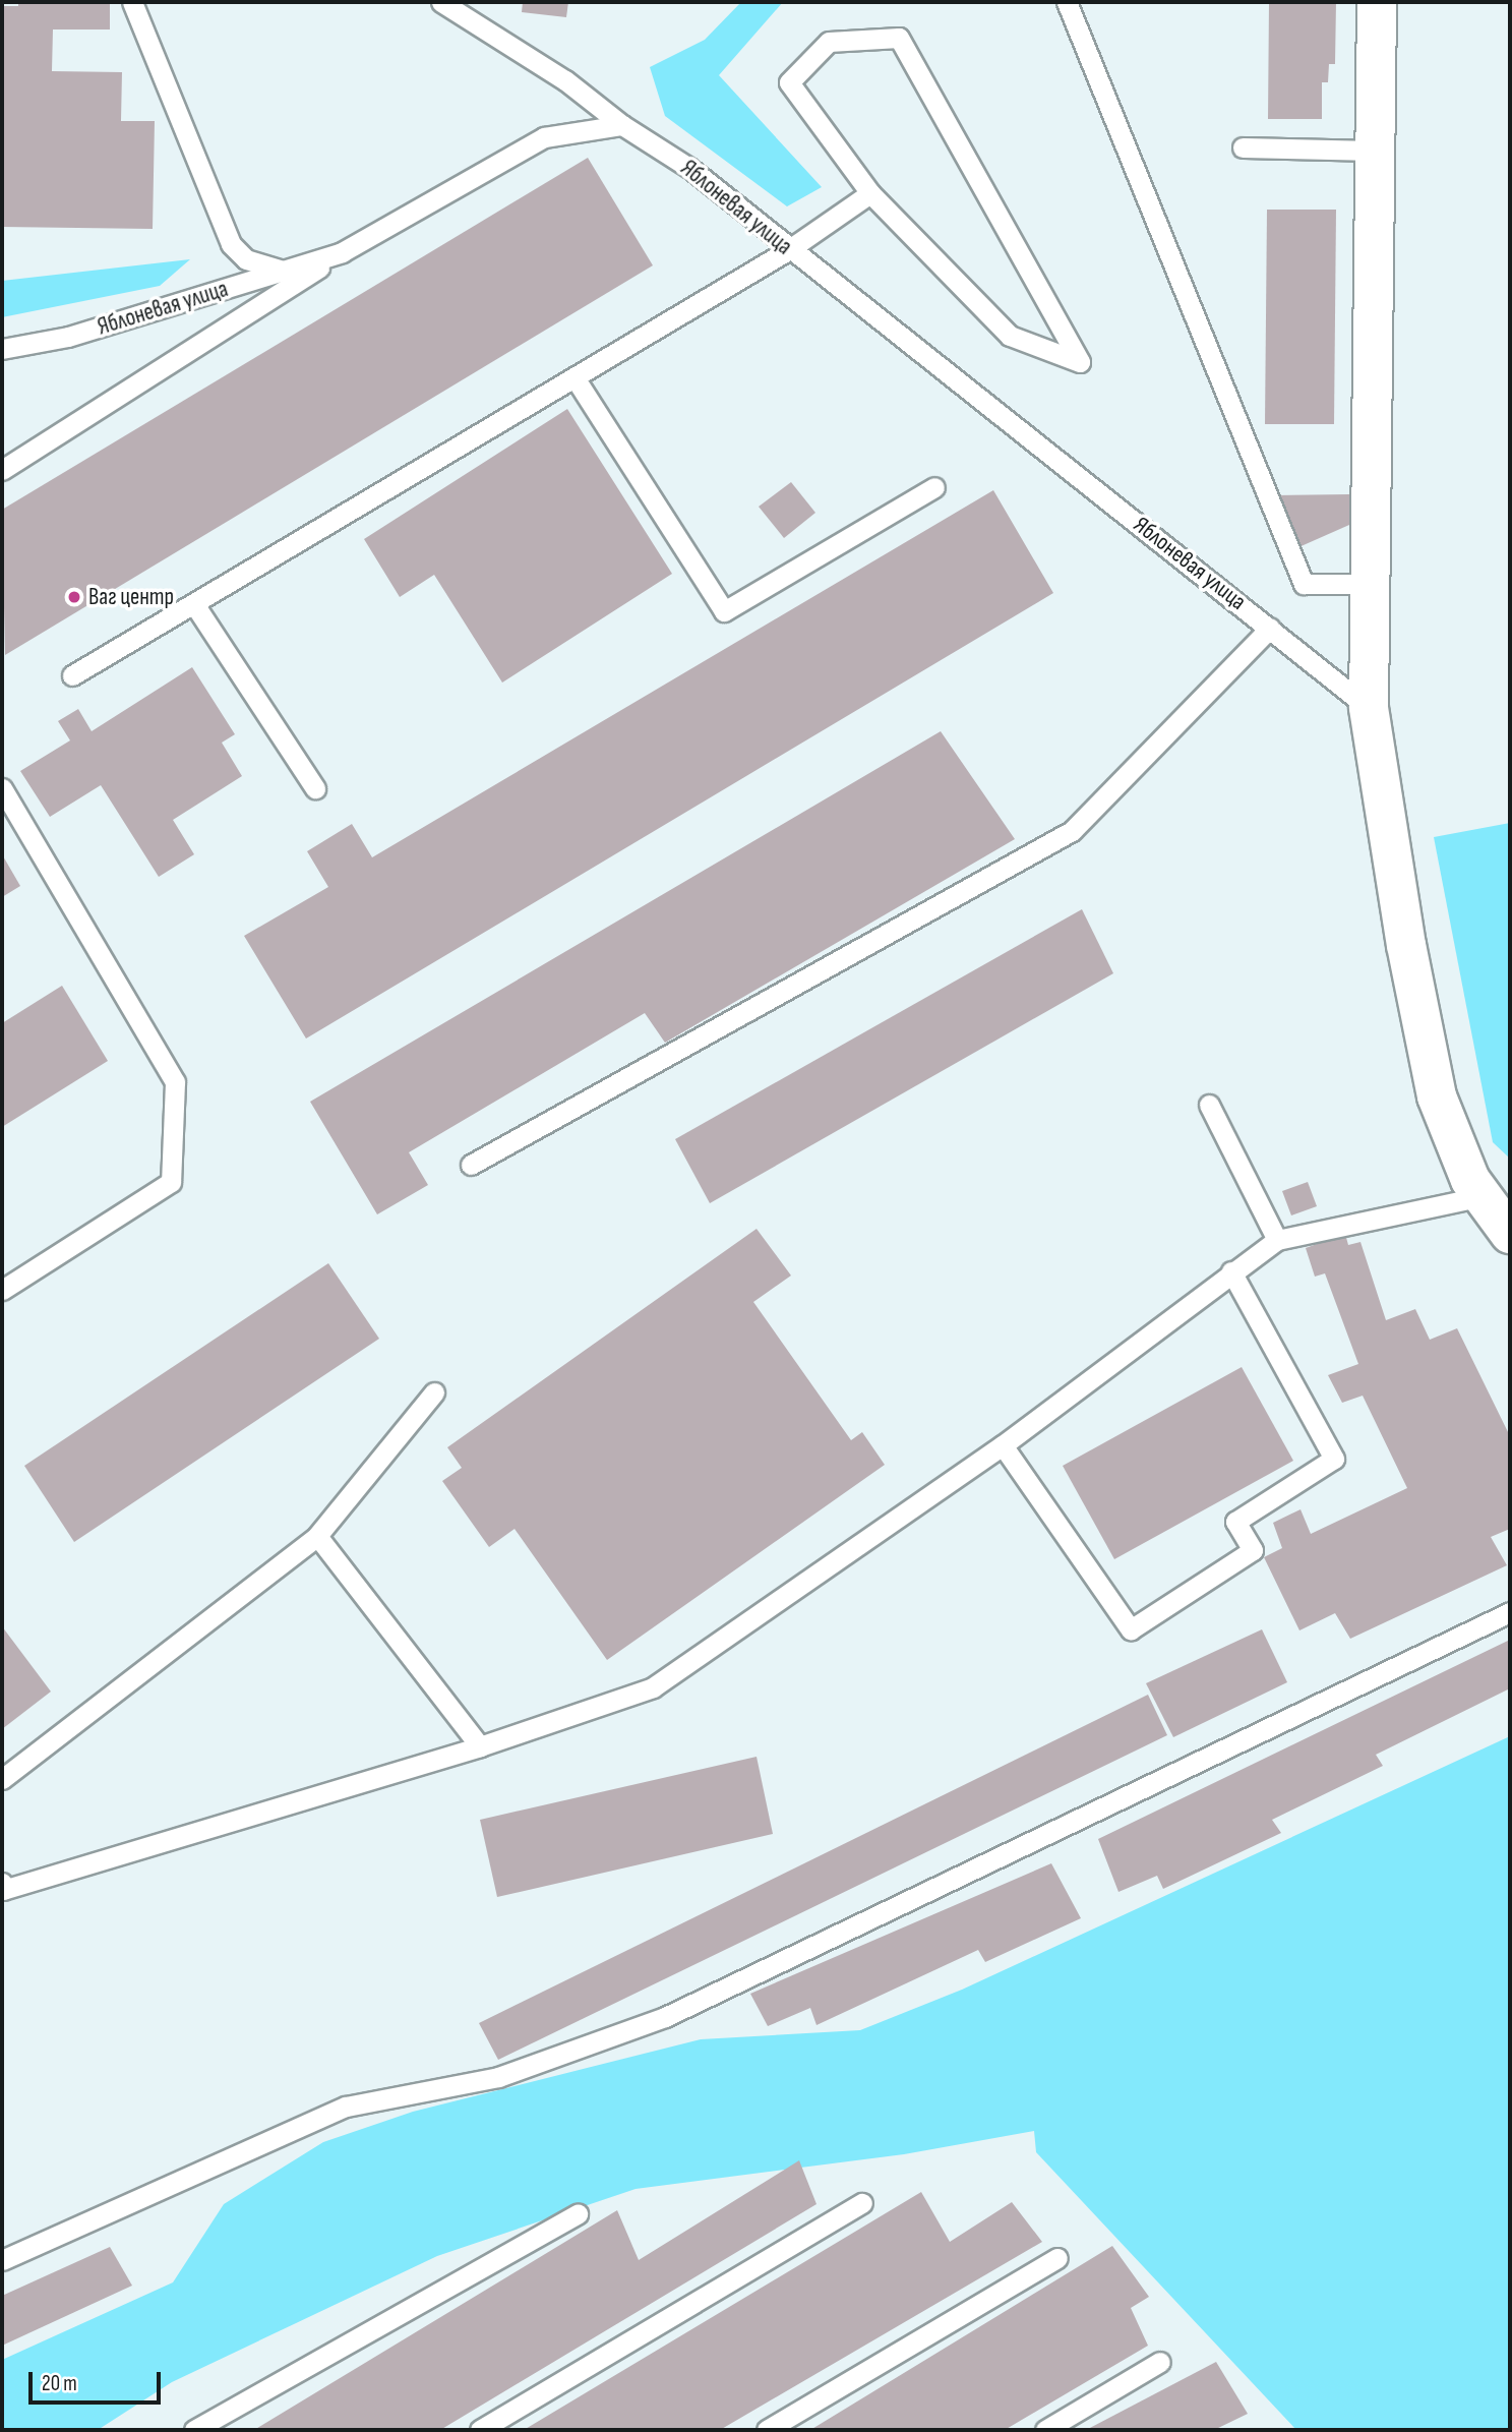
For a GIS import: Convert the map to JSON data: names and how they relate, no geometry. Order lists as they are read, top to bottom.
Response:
{
  "streets": {
    "lane": ["Яблоневая улица"]
  },
  "places": ["Ваг центр"],
  "scale_bar": "20 m"
}
